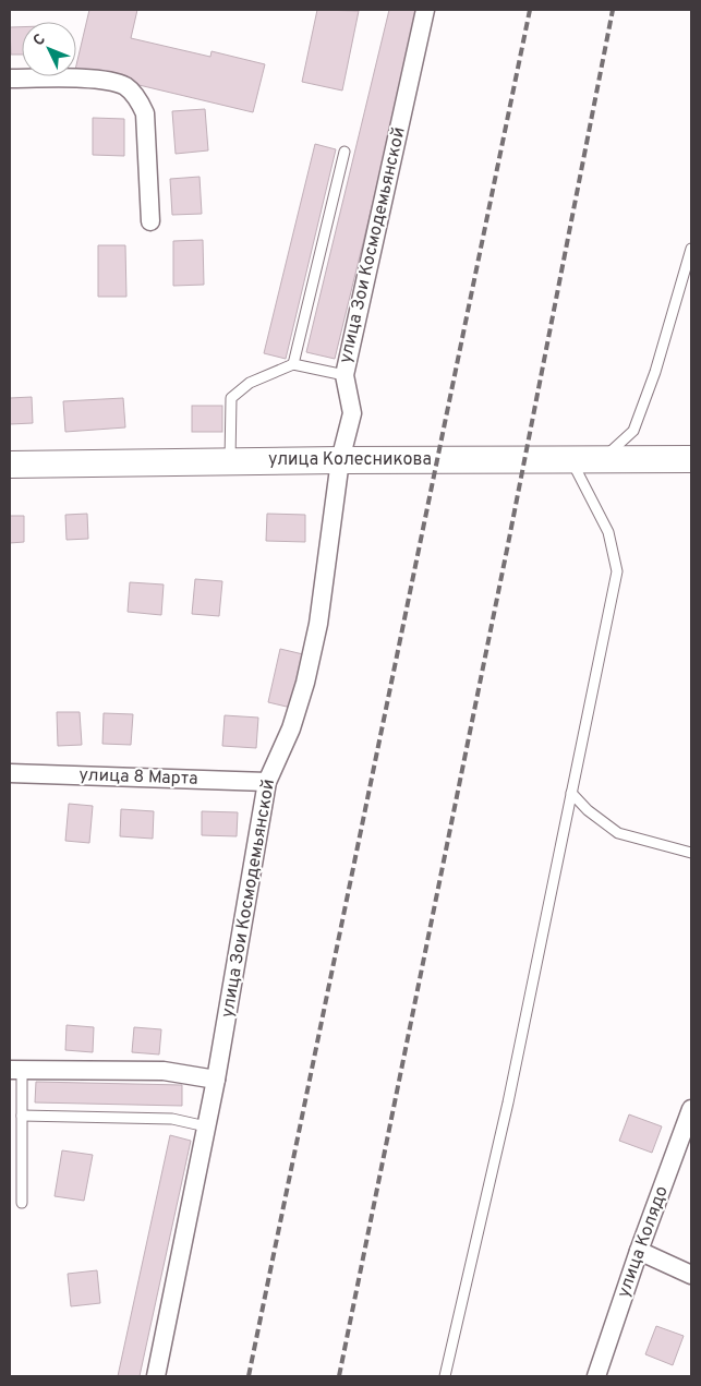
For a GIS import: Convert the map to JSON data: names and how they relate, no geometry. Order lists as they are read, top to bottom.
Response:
{
  "streets": {
    "street": [
      "улица Зои Космодемьянской",
      "улица Колесникова",
      "улица 8 Марта",
      "улица Колядо"
    ]
  },
  "crossings": [
    ["улица Зои Космодемьянской", "улица Колесникова"],
    ["улица Зои Космодемьянской", "улица 8 Марта"]
  ],
  "north": "top left"
}
